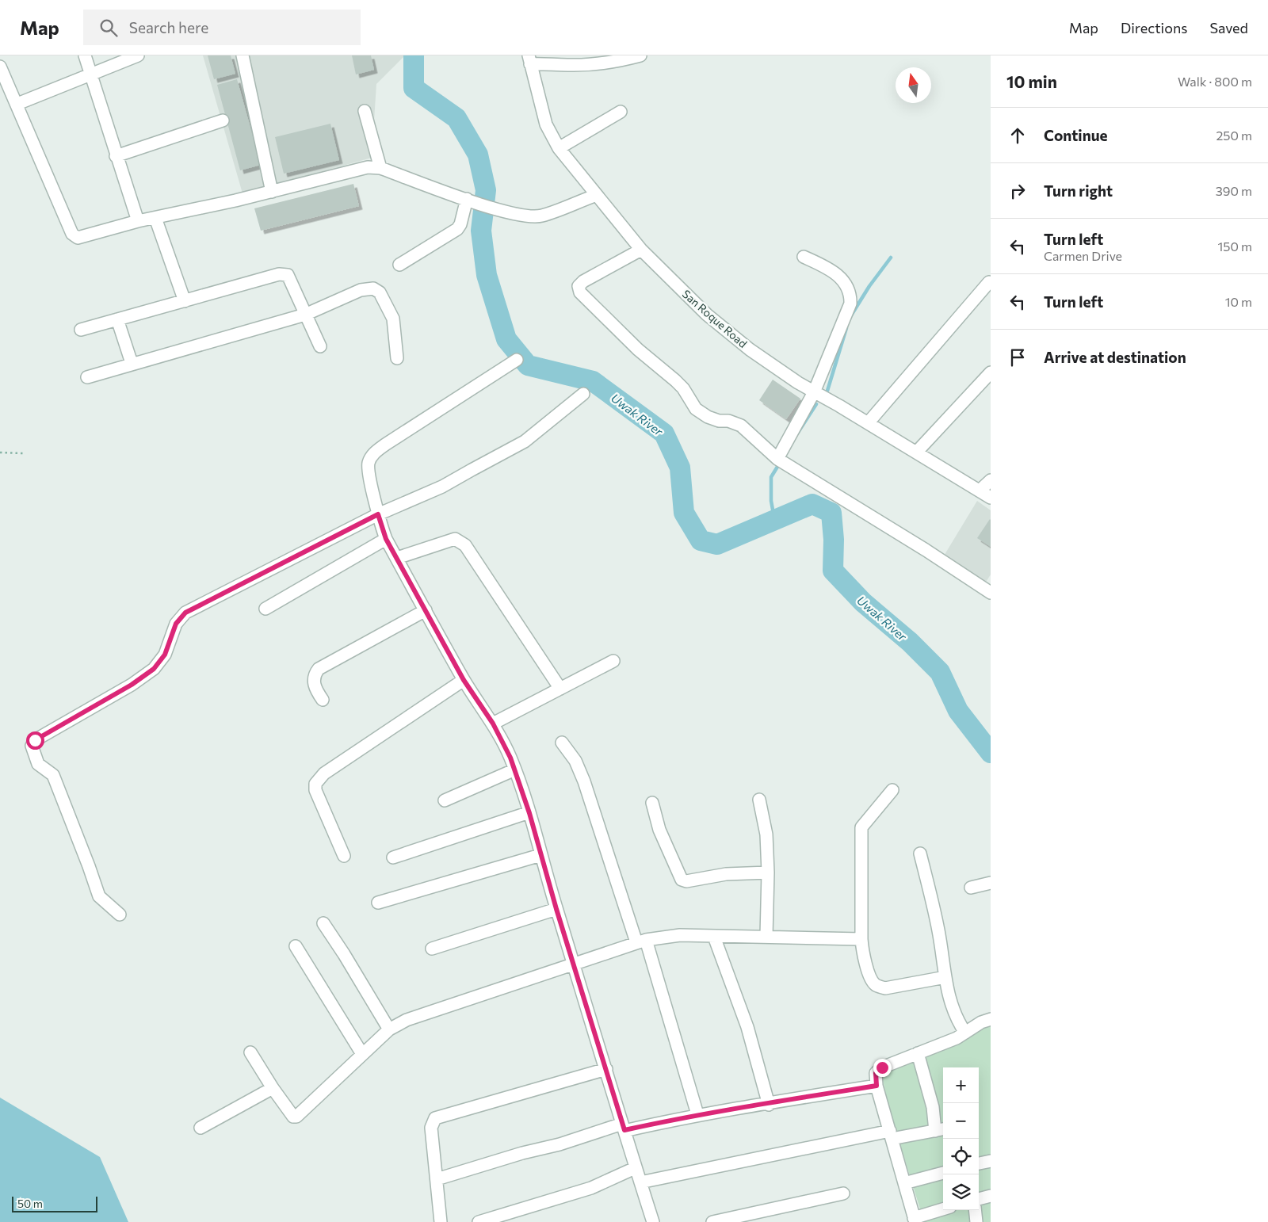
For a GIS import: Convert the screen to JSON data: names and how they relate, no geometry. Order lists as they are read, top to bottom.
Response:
{
  "streets": {
    "street": ["San Roque Road"]
  },
  "water": ["Uwak River"],
  "scale_bar": "50 m",
  "north": "top",
  "page": {
    "header": "Map",
    "search": "Search here",
    "nav": ["Map", "Directions", "Saved"],
    "heading": ["10 min", "Walk · 800 m"],
    "list": [
      ["Continue", "250 m"],
      ["Turn right", "390 m"],
      ["Turn left", "Carmen Drive", "150 m"],
      ["Turn left", "10 m"],
      "Arrive at destination"
    ],
    "map_buttons": ["+", "−"],
    "scale": "50 m"
  }
}
